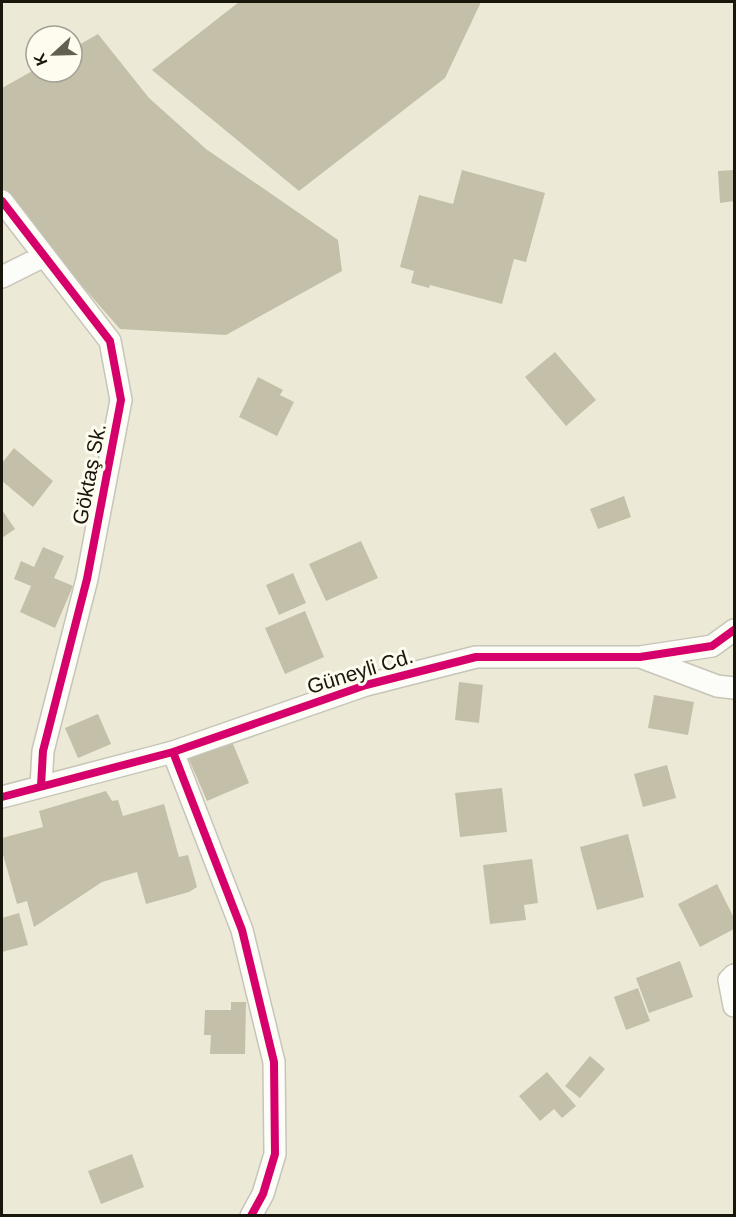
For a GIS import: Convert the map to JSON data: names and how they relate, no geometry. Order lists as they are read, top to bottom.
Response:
{
  "streets": {
    "street": ["Göktaş Sk.", "Güneyli Cd."]
  },
  "crossings": [
    ["Göktaş Sk.", "Güneyli Cd."]
  ],
  "north": "left"
}
